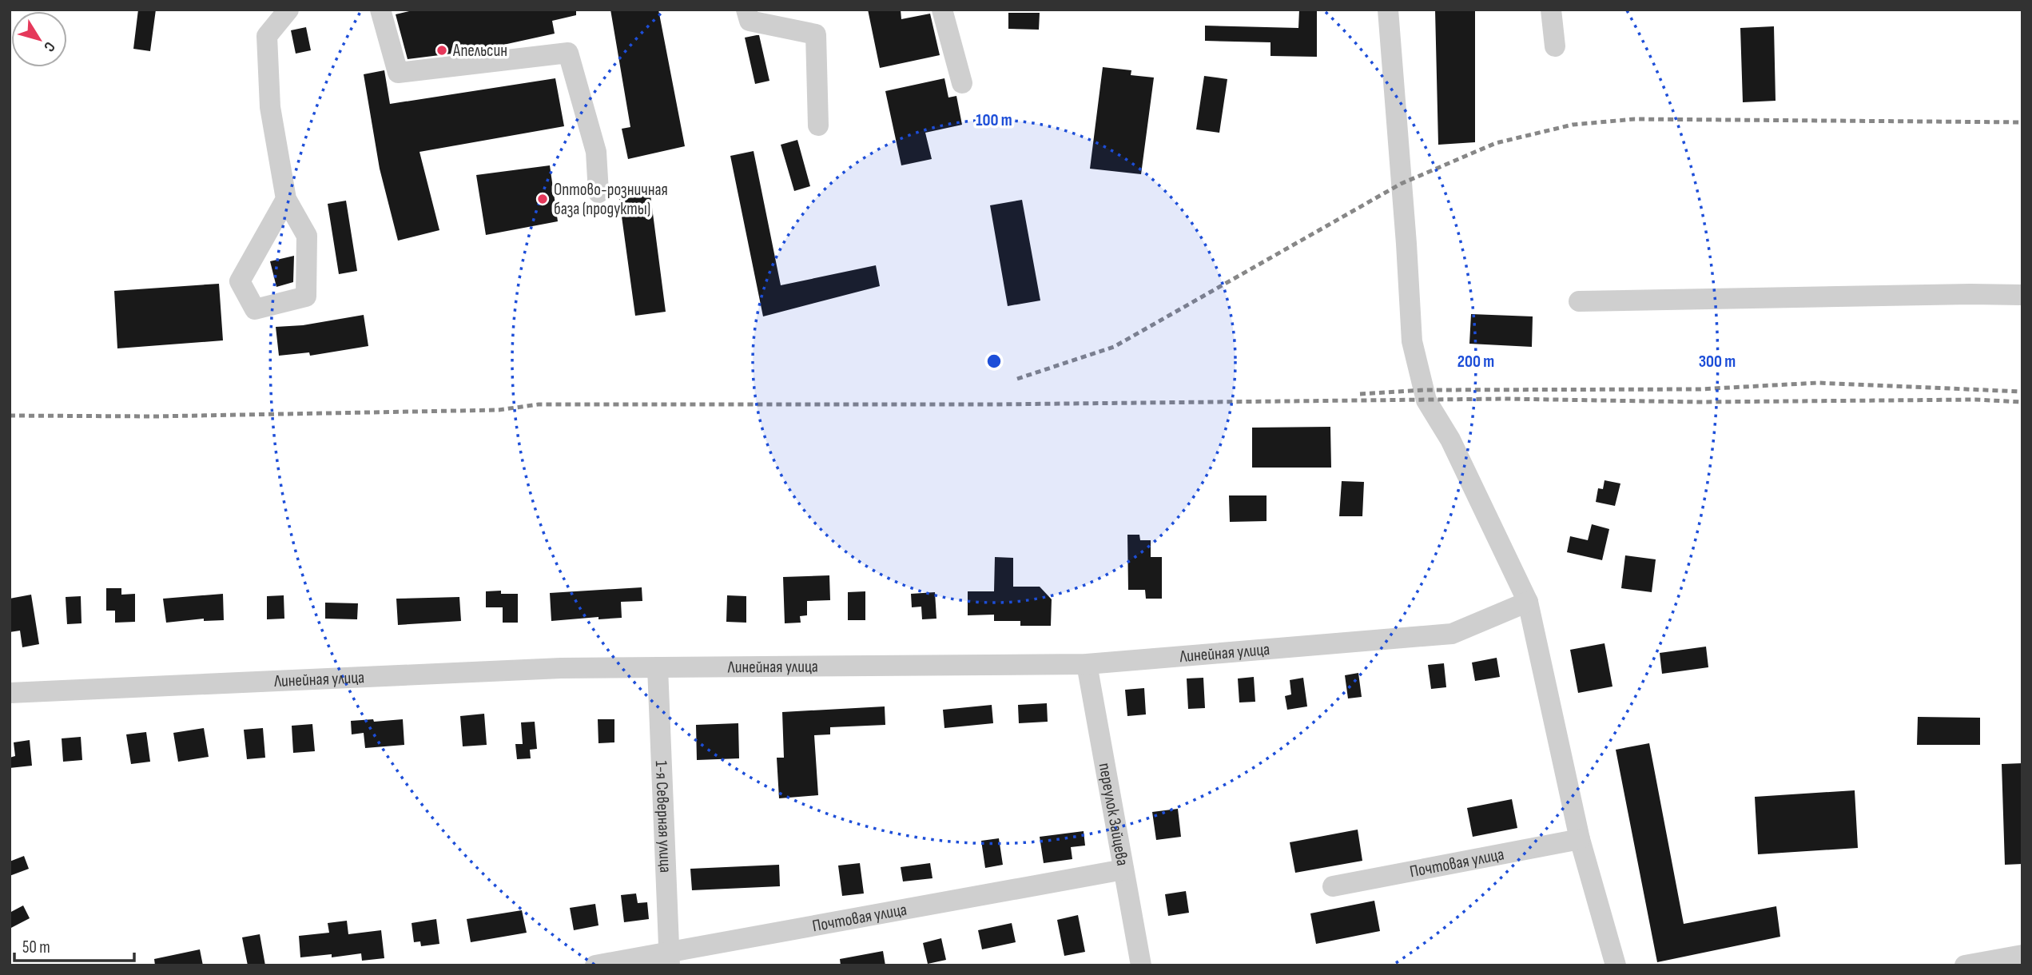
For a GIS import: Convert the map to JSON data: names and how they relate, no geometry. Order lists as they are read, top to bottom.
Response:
{
  "streets": {
    "street": [
      "Линейная улица",
      "переулок Зайцева",
      "1-я Северная улица",
      "Почтовая улица"
    ]
  },
  "crossings": [
    ["Линейная улица", "переулок Зайцева"],
    ["Линейная улица", "1-я Северная улица"],
    ["переулок Зайцева", "Почтовая улица"],
    ["1-я Северная улица", "Почтовая улица"]
  ],
  "places": ["Апельсин", "Оптово-розничная база (продукты)"],
  "scale_bar": "50 m",
  "north": "bottom right",
  "rings": ["100 m", "200 m", "300 m"]
}
